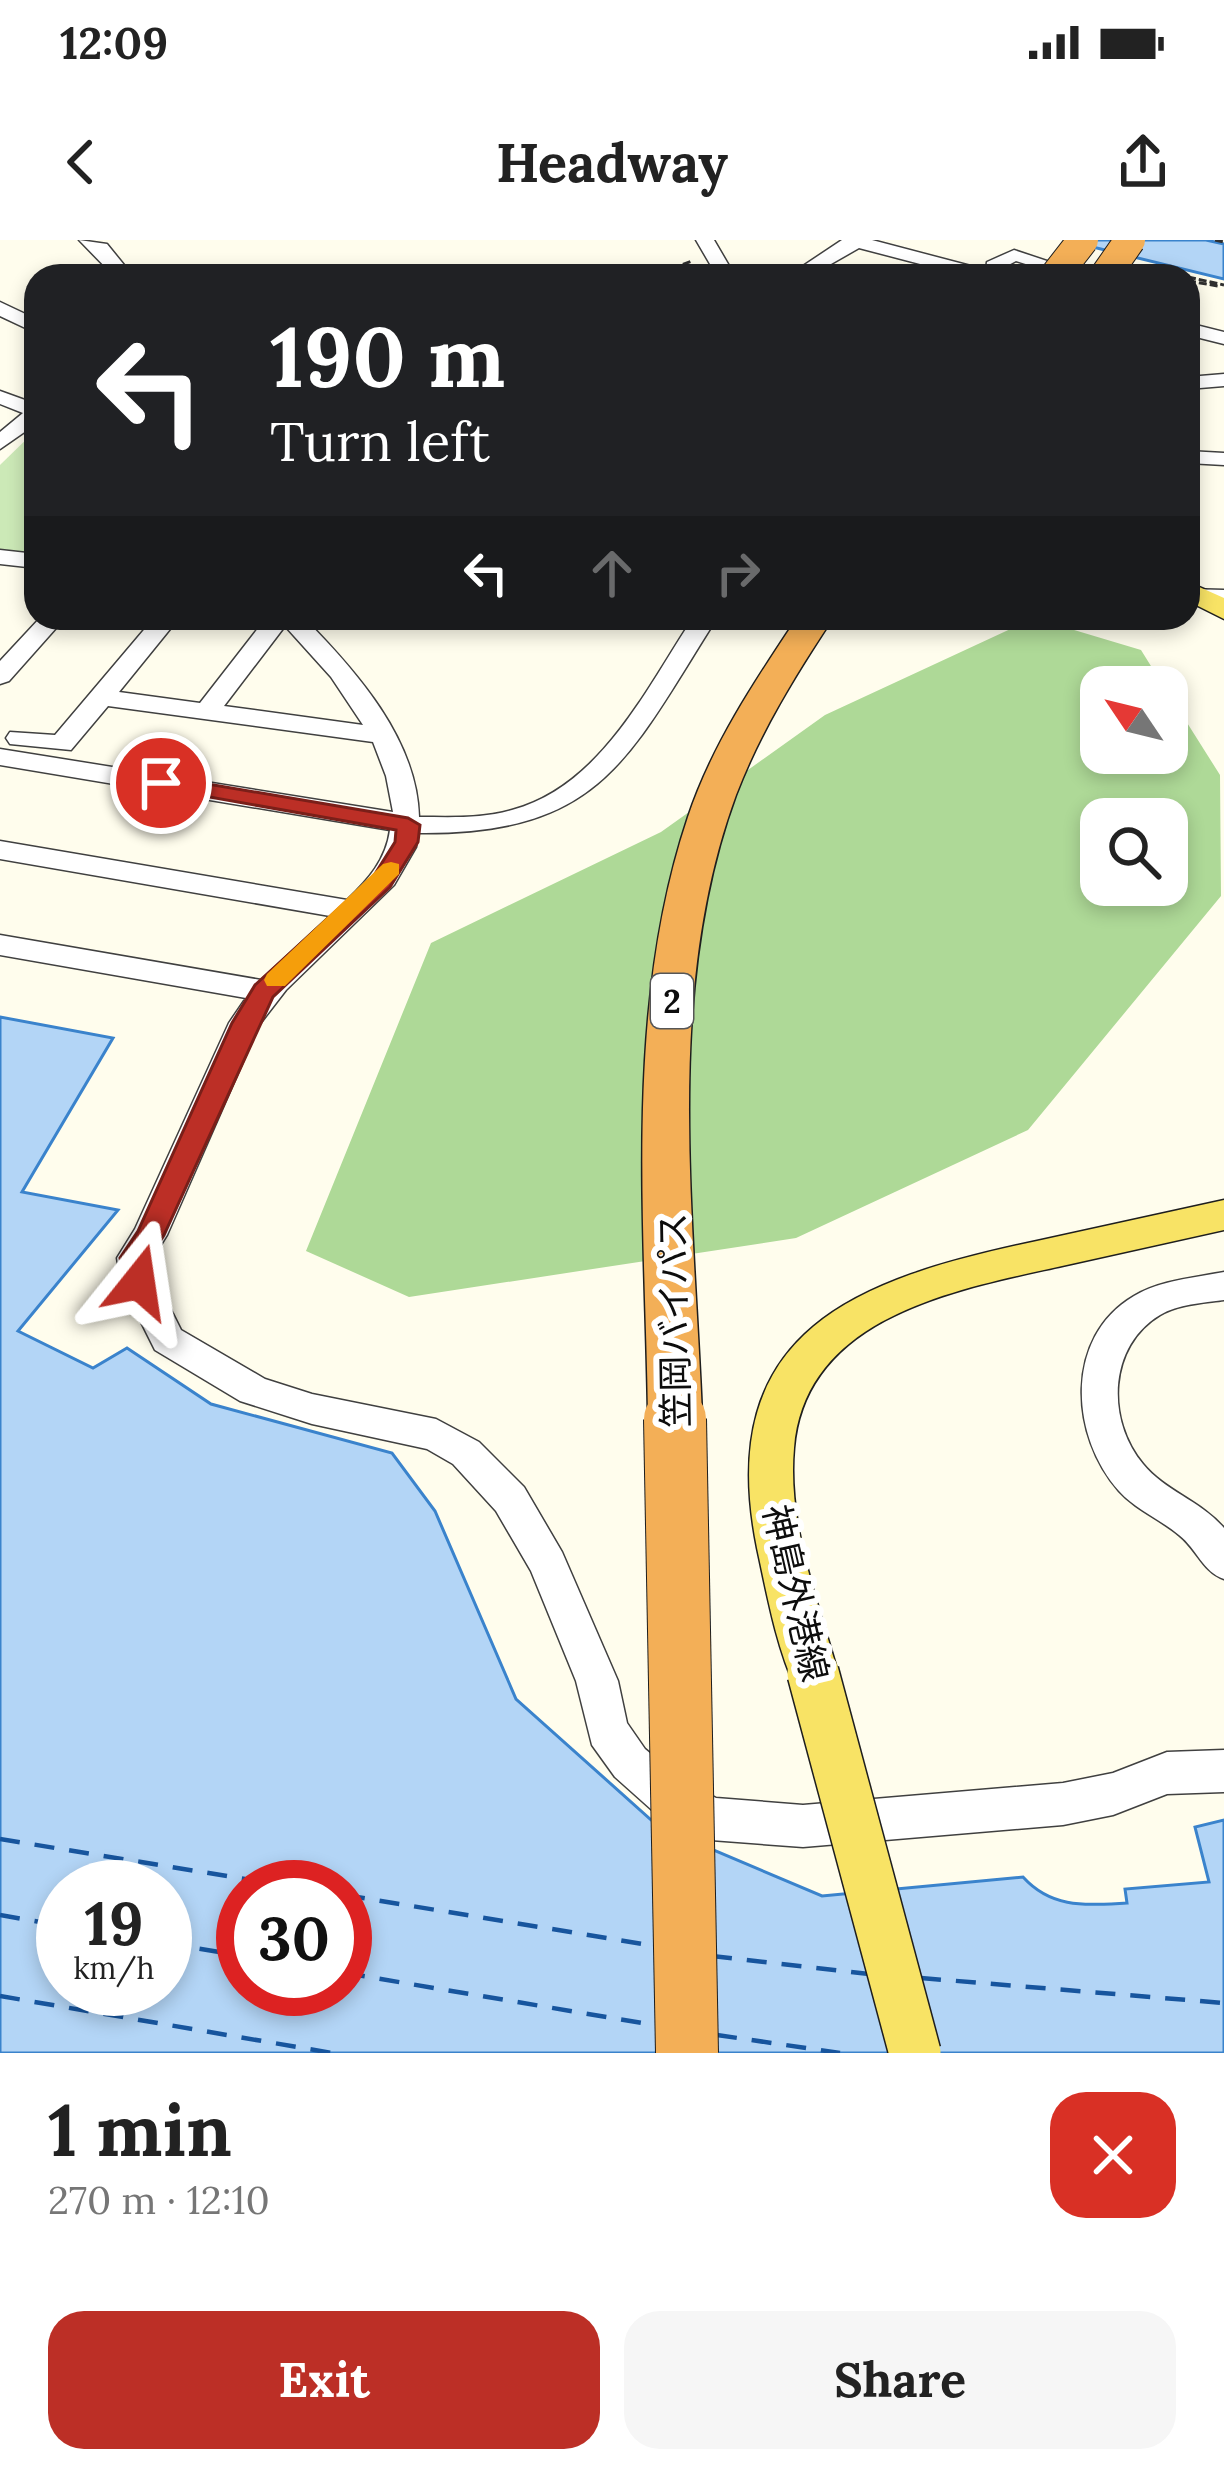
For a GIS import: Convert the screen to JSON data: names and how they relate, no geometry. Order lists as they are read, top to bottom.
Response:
{
  "streets": {
    "highway": ["2", "笠岡バイパス"],
    "main road": ["神島外港線"]
  },
  "north": "top left",
  "page": {
    "status": "12:09",
    "header": "Headway",
    "turn": ["190 m", "Turn left"],
    "speed": "19 km/h",
    "limit": "30",
    "heading": ["1 min", "270 m · 12:10"],
    "buttons": ["Exit", "Share"]
  }
}
